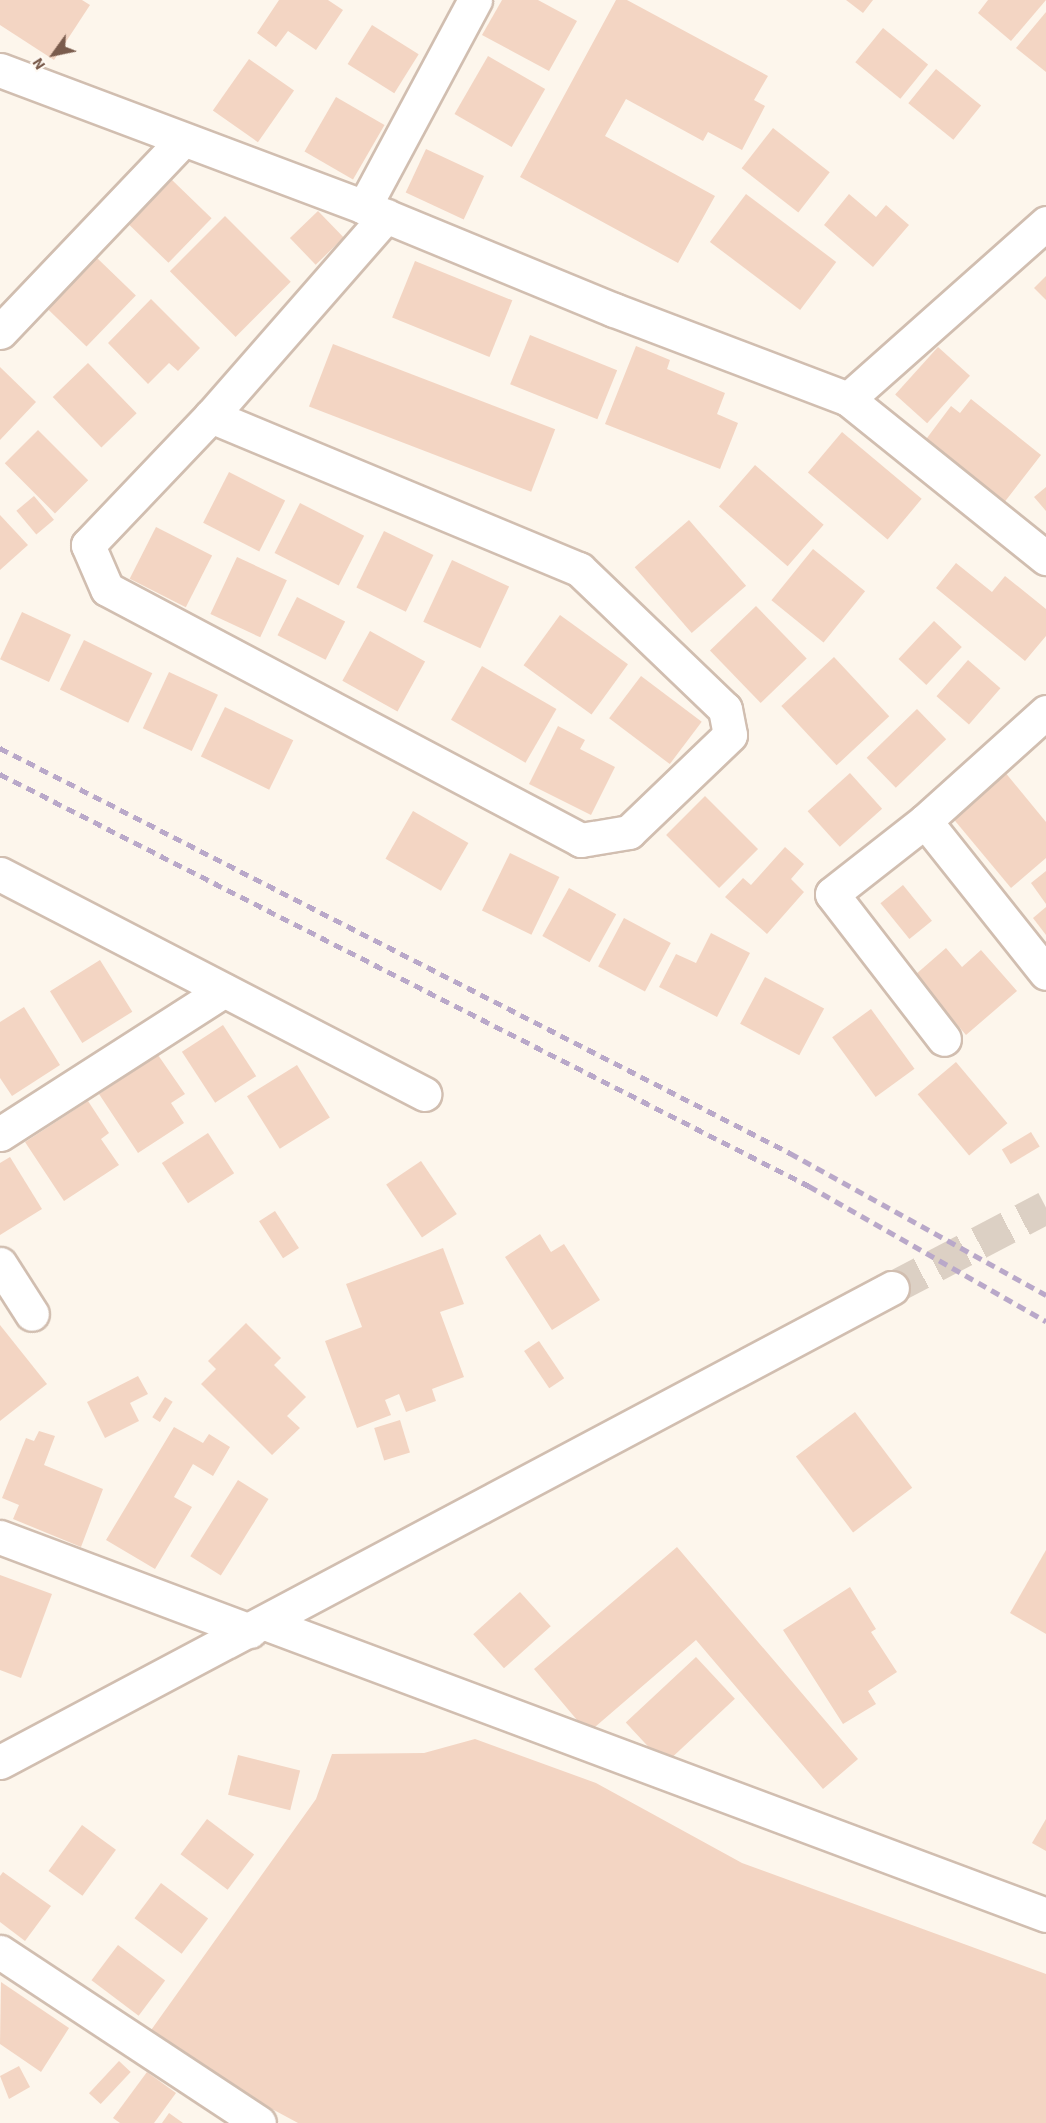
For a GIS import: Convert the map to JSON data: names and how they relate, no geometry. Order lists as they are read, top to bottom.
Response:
{
  "north": "bottom left"
}
